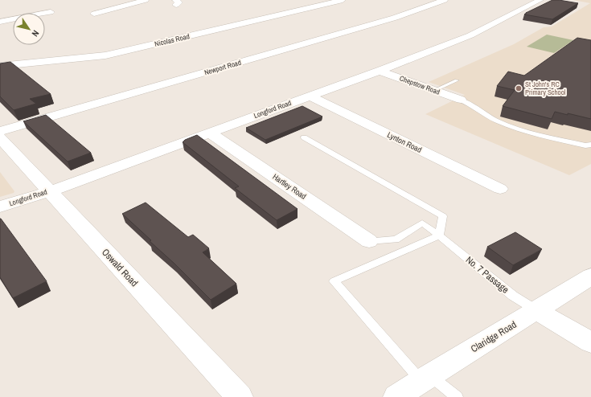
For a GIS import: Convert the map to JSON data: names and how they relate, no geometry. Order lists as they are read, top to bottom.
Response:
{
  "streets": {
    "street": [
      "Nicolas Road",
      "Newport Road",
      "Chepstow Road",
      "Longford Road",
      "Lynton Road",
      "Hartley Road",
      "Oswald Road",
      "Claridge Road"
    ],
    "lane": ["No. 7 Passage"]
  },
  "crossings": [
    ["Chepstow Road", "Longford Road"],
    ["Longford Road", "Lynton Road"],
    ["Longford Road", "Hartley Road"],
    ["Longford Road", "Oswald Road"],
    ["Hartley Road", "No. 7 Passage"],
    ["No. 7 Passage", "Claridge Road"]
  ],
  "places": ["St John's RC Primary School"],
  "north": "bottom right"
}
